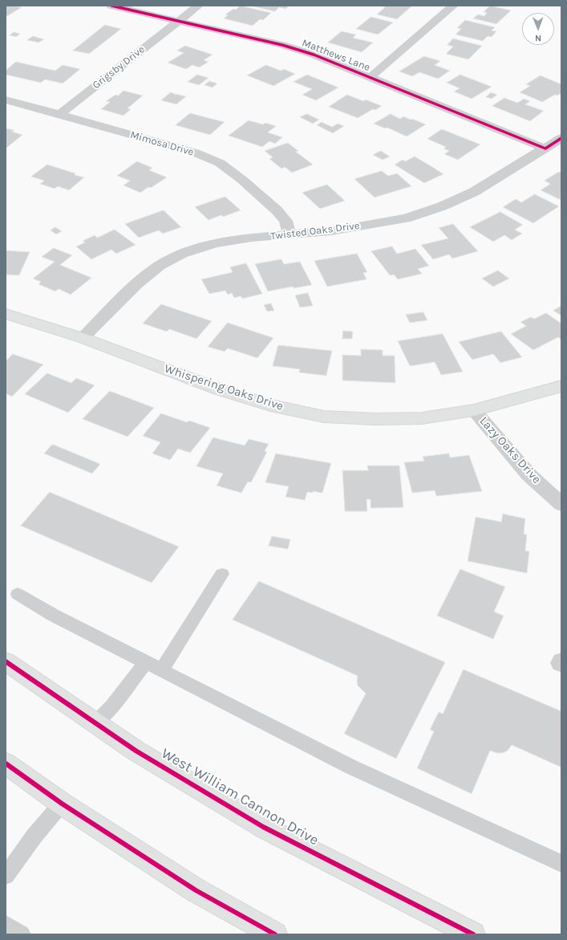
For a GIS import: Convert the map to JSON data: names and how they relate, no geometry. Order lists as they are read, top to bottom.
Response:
{
  "streets": {
    "main road": ["Whispering Oaks Drive", "West William Cannon Drive"],
    "street": [
      "Matthews Lane",
      "Grigsby Drive",
      "Mimosa Drive",
      "Twisted Oaks Drive",
      "Lazy Oaks Drive"
    ]
  },
  "crossings": [
    ["Matthews Lane", "Grigsby Drive"],
    ["Matthews Lane", "Twisted Oaks Drive"],
    ["Grigsby Drive", "Mimosa Drive"],
    ["Mimosa Drive", "Twisted Oaks Drive"],
    ["Twisted Oaks Drive", "Whispering Oaks Drive"],
    ["Whispering Oaks Drive", "Lazy Oaks Drive"]
  ],
  "north": "bottom"
}
